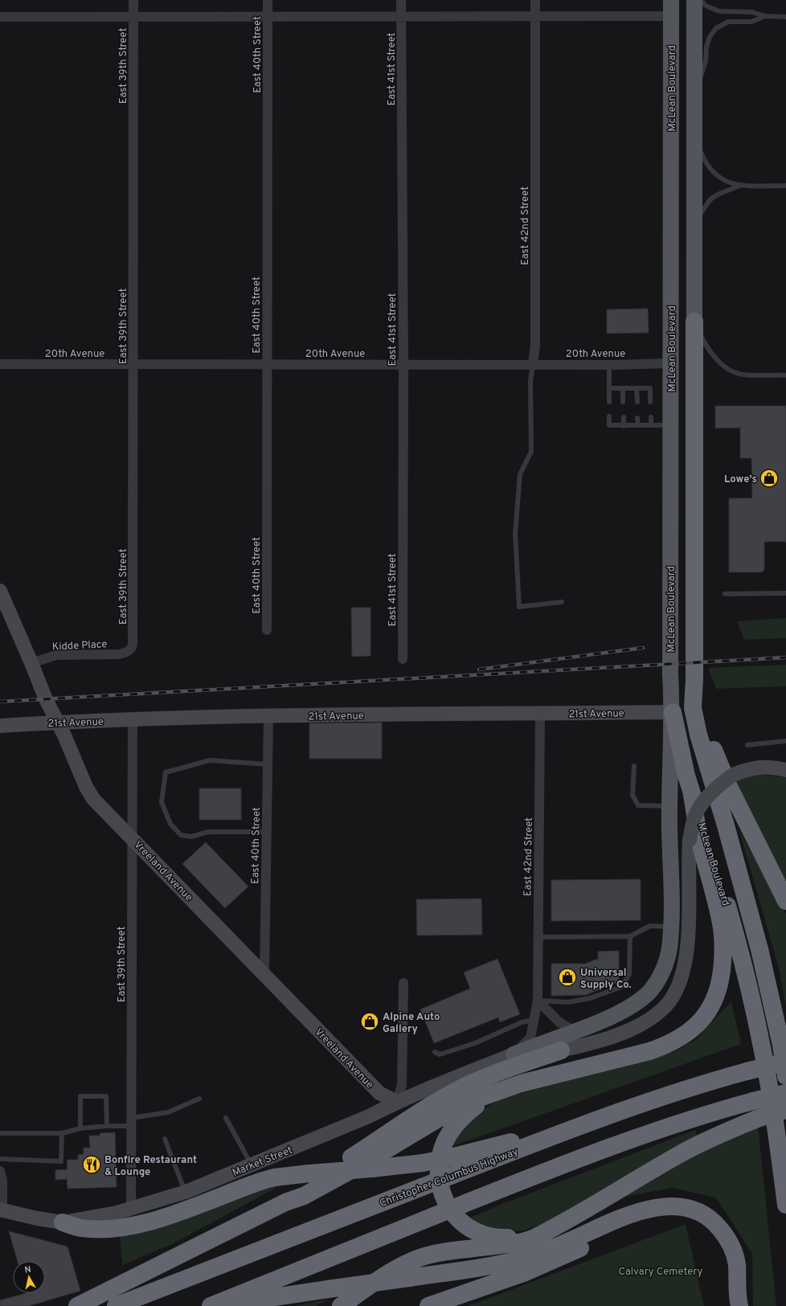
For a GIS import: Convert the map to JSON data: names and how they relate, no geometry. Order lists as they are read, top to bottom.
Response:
{
  "streets": {
    "highway": ["McLean Boulevard", "Christopher Columbus Highway"],
    "main road": ["21st Avenue", "Vreeland Avenue", "Market Street"],
    "street": [
      "East 40th Street",
      "East 39th Street",
      "East 41st Street",
      "East 42nd Street",
      "20th Avenue",
      "Kidde Place"
    ]
  },
  "crossings": [
    ["East 40th Street", "20th Avenue"],
    ["East 40th Street", "21st Avenue"],
    ["East 40th Street", "Vreeland Avenue"],
    ["East 39th Street", "20th Avenue"],
    ["East 39th Street", "Kidde Place"],
    ["East 39th Street", "21st Avenue"],
    ["East 39th Street", "Vreeland Avenue"],
    ["East 39th Street", "Market Street"],
    ["East 41st Street", "20th Avenue"],
    ["McLean Boulevard", "20th Avenue"],
    ["McLean Boulevard", "21st Avenue"],
    ["McLean Boulevard", "Christopher Columbus Highway"],
    ["East 42nd Street", "20th Avenue"],
    ["East 42nd Street", "21st Avenue"],
    ["East 42nd Street", "Market Street"],
    ["Kidde Place", "Vreeland Avenue"],
    ["21st Avenue", "Vreeland Avenue"],
    ["Vreeland Avenue", "Market Street"]
  ],
  "parks": ["Calvary Cemetery"],
  "places": {
    "shop": ["Lowe's", "Universal Supply Co.", "Alpine Auto Gallery"],
    "restaurant": ["Bonfire Restaurant & Lounge"]
  },
  "north": "top"
}
